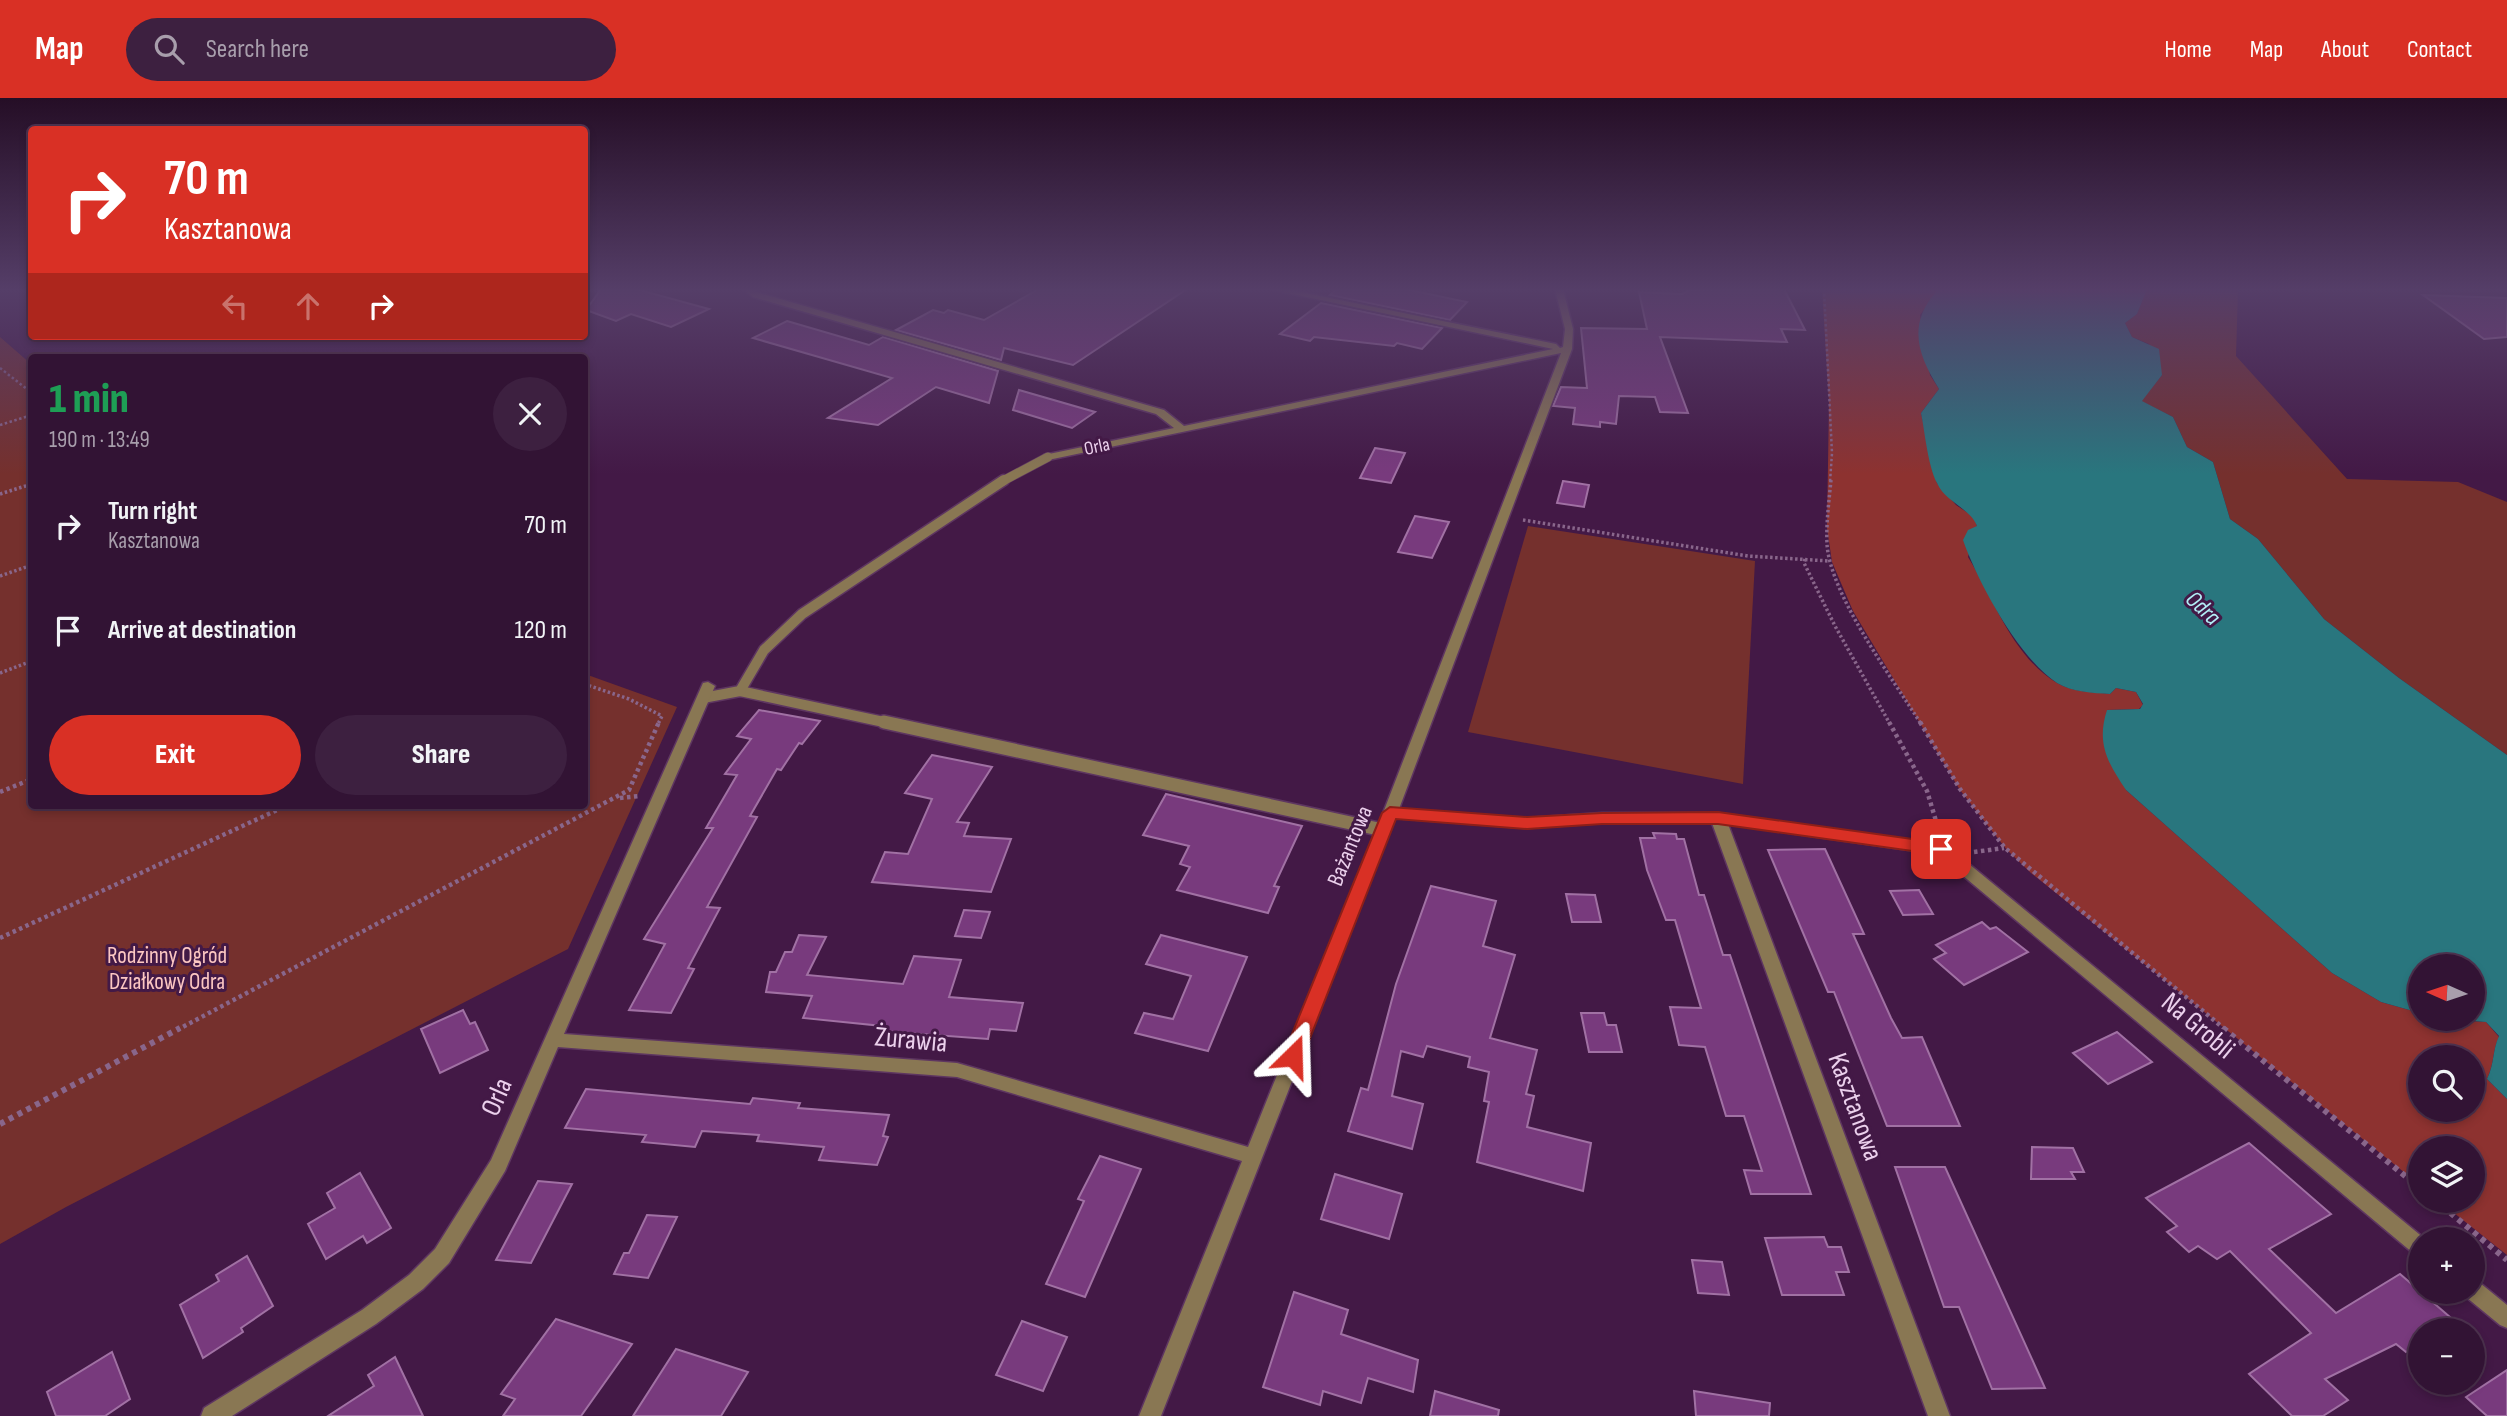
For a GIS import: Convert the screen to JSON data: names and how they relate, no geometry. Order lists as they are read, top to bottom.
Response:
{
  "streets": {
    "street": [
      "Orla",
      "Bażantowa",
      "Na Grobli",
      "Żurawia",
      "Kasztanowa"
    ]
  },
  "crossings": [
    ["Orla", "Żurawia"],
    ["Bażantowa", "Żurawia"]
  ],
  "water": ["Odra"],
  "parks": ["Rodzinny Ogród Działkowy Odra"],
  "north": "left",
  "page": {
    "header": "Map",
    "search": "Search here",
    "nav": [
      "Home",
      "Map",
      "About",
      "Contact"
    ],
    "turn": ["70 m", "Kasztanowa"],
    "heading": ["1 min", "190 m · 13:49"],
    "list": [
      {
        "name": "Turn right",
        "note": "Kasztanowa",
        "value": "70 m"
      },
      {
        "name": "Arrive at destination",
        "value": "120 m"
      }
    ],
    "buttons": ["Exit", "Share"],
    "map_buttons": ["+", "−"]
  }
}
